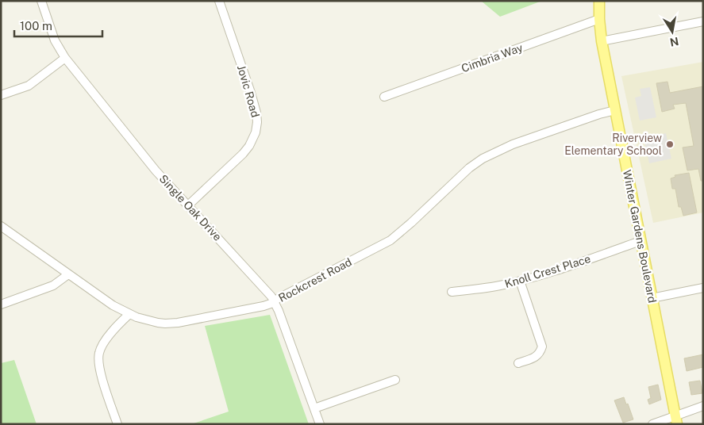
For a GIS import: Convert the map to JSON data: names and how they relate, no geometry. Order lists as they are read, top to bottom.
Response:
{
  "streets": {
    "main road": ["Winter Gardens Boulevard"],
    "street": [
      "Cimbria Way",
      "Jovic Road",
      "Single Oak Drive",
      "Knoll Crest Place",
      "Rockcrest Road"
    ]
  },
  "crossings": [
    ["Cimbria Way", "Winter Gardens Boulevard"],
    ["Jovic Road", "Single Oak Drive"],
    ["Single Oak Drive", "Rockcrest Road"],
    ["Winter Gardens Boulevard", "Knoll Crest Place"],
    ["Winter Gardens Boulevard", "Rockcrest Road"]
  ],
  "places": ["Riverview Elementary School"],
  "scale_bar": "100 m",
  "north": "bottom"
}
